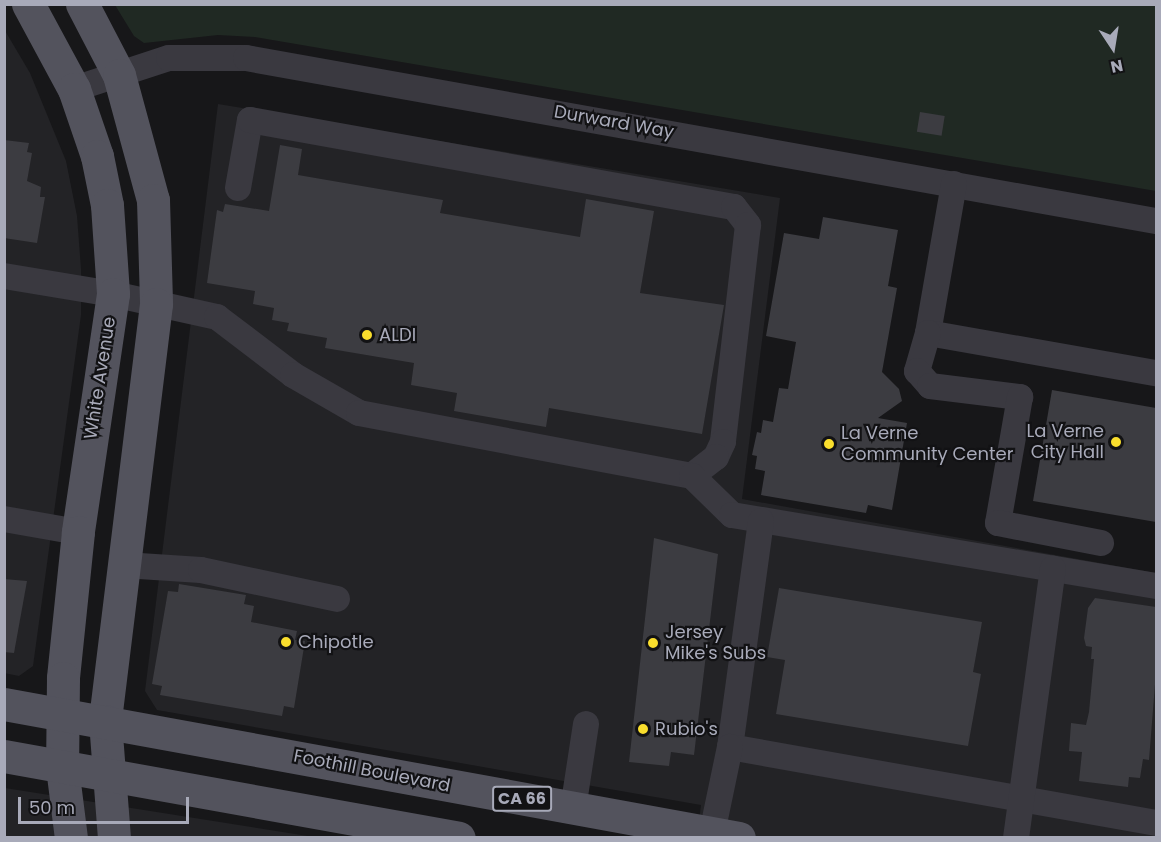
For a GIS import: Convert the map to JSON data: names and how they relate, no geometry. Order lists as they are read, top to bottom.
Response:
{
  "streets": {
    "main road": ["White Avenue", "Foothill Boulevard", "CA 66"],
    "street": ["Durward Way"]
  },
  "crossings": [
    ["Durward Way", "White Avenue"],
    ["White Avenue", "Foothill Boulevard"]
  ],
  "places": [
    "ALDI",
    "La Verne City Hall",
    "La Verne Community Center",
    "Chipotle",
    "Jersey Mike's Subs",
    "Rubio's"
  ],
  "scale_bar": "50 m",
  "north": "bottom"
}
